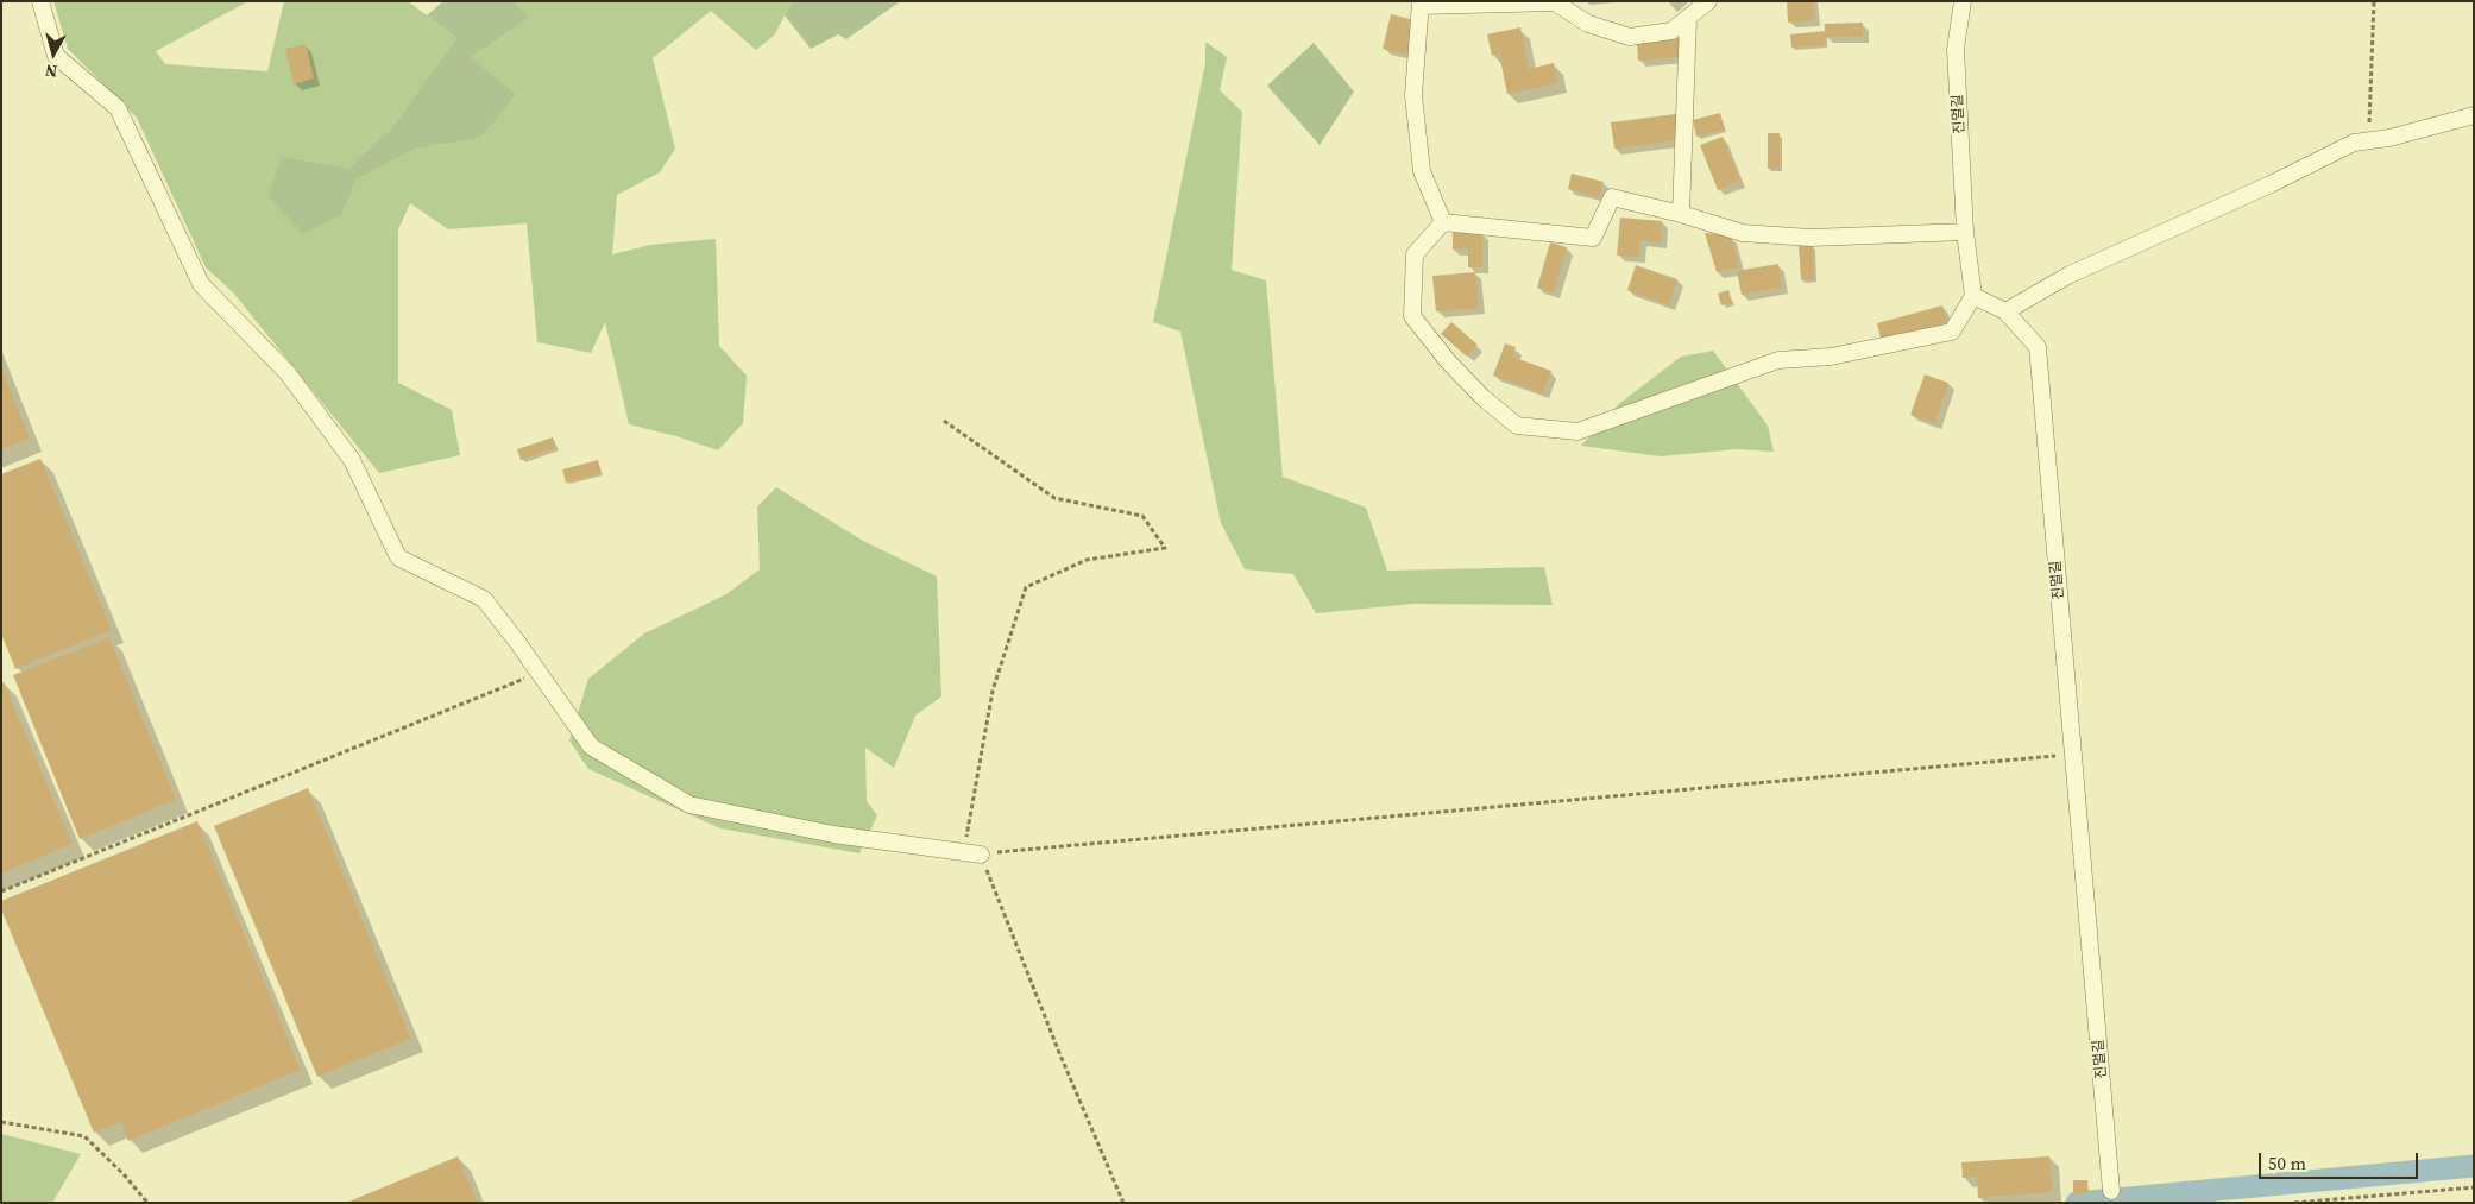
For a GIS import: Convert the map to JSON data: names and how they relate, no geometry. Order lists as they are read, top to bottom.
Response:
{
  "streets": {
    "street": ["진멀길"]
  },
  "scale_bar": "50 m",
  "north": "bottom"
}
